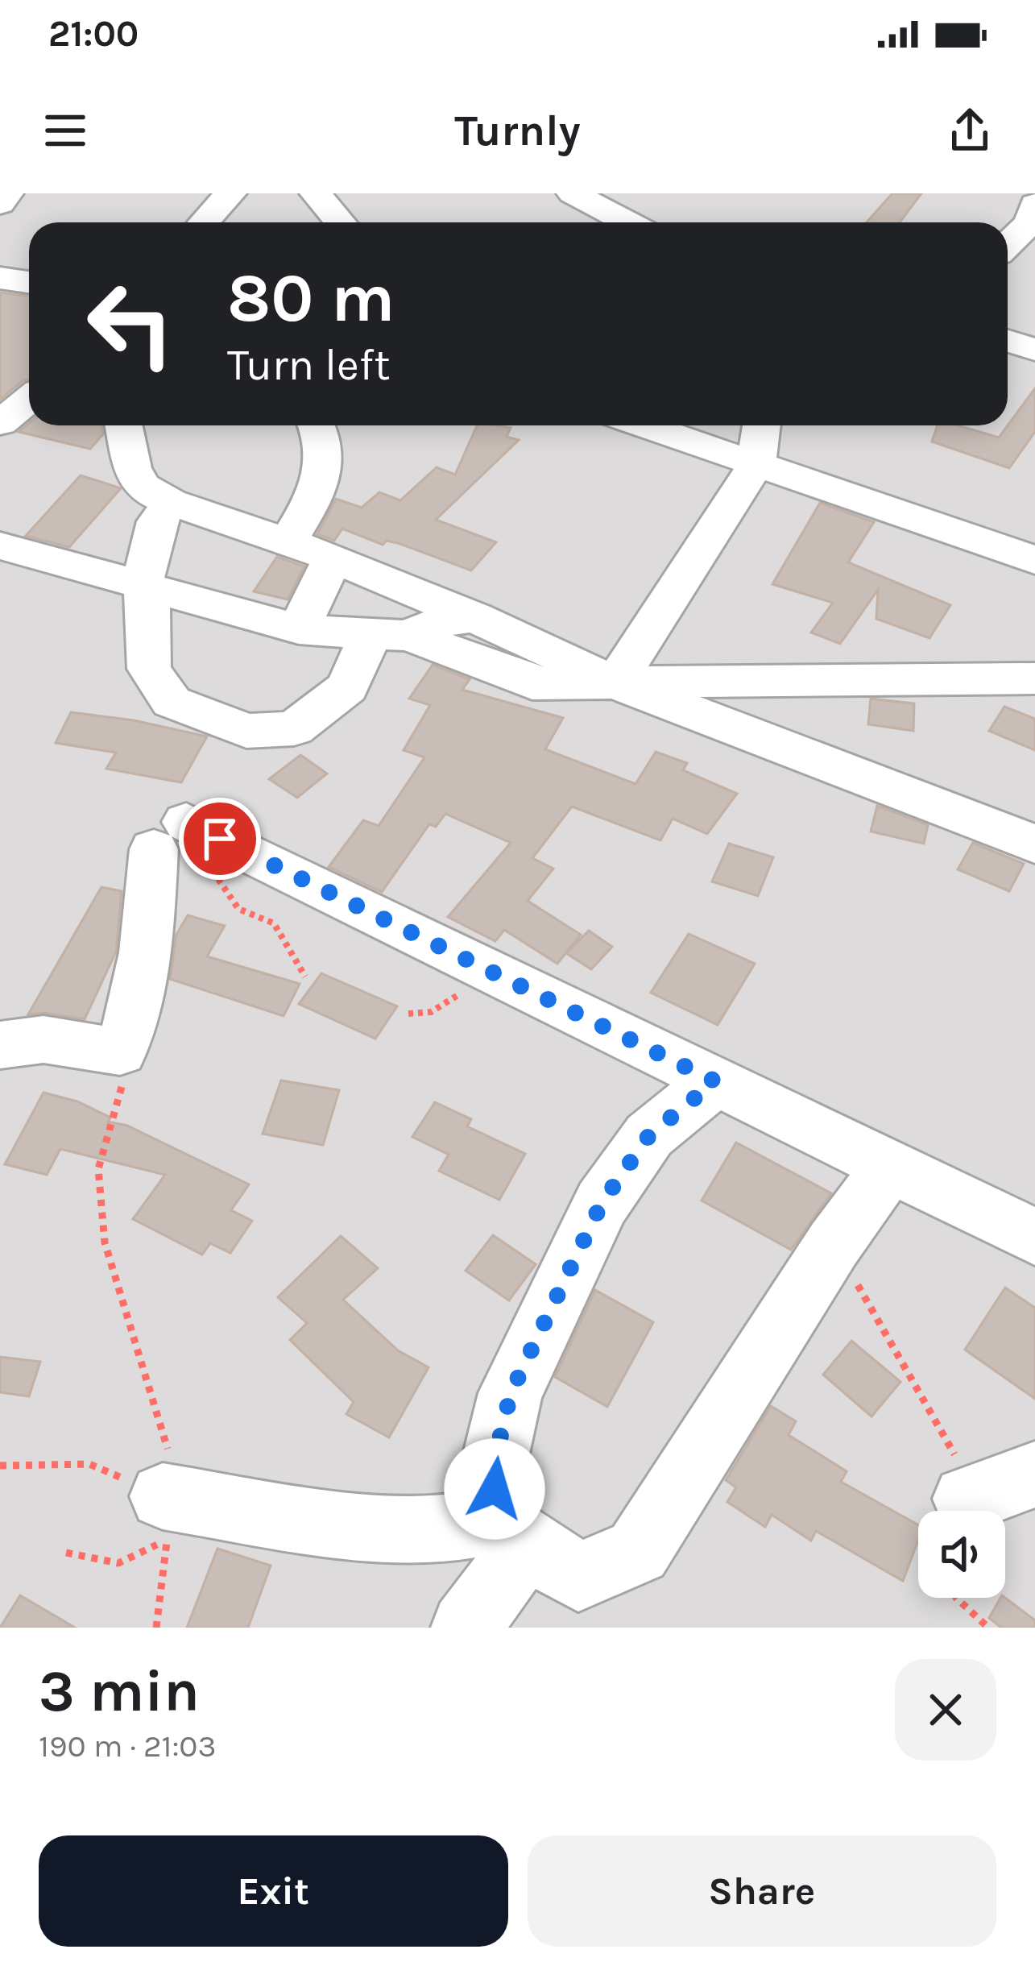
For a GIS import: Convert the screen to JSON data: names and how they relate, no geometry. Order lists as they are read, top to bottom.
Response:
{
  "page": {
    "status": "21:00",
    "header": "Turnly",
    "turn": ["80 m", "Turn left"],
    "heading": ["3 min", "190 m · 21:03"],
    "buttons": ["Exit", "Share"]
  }
}
